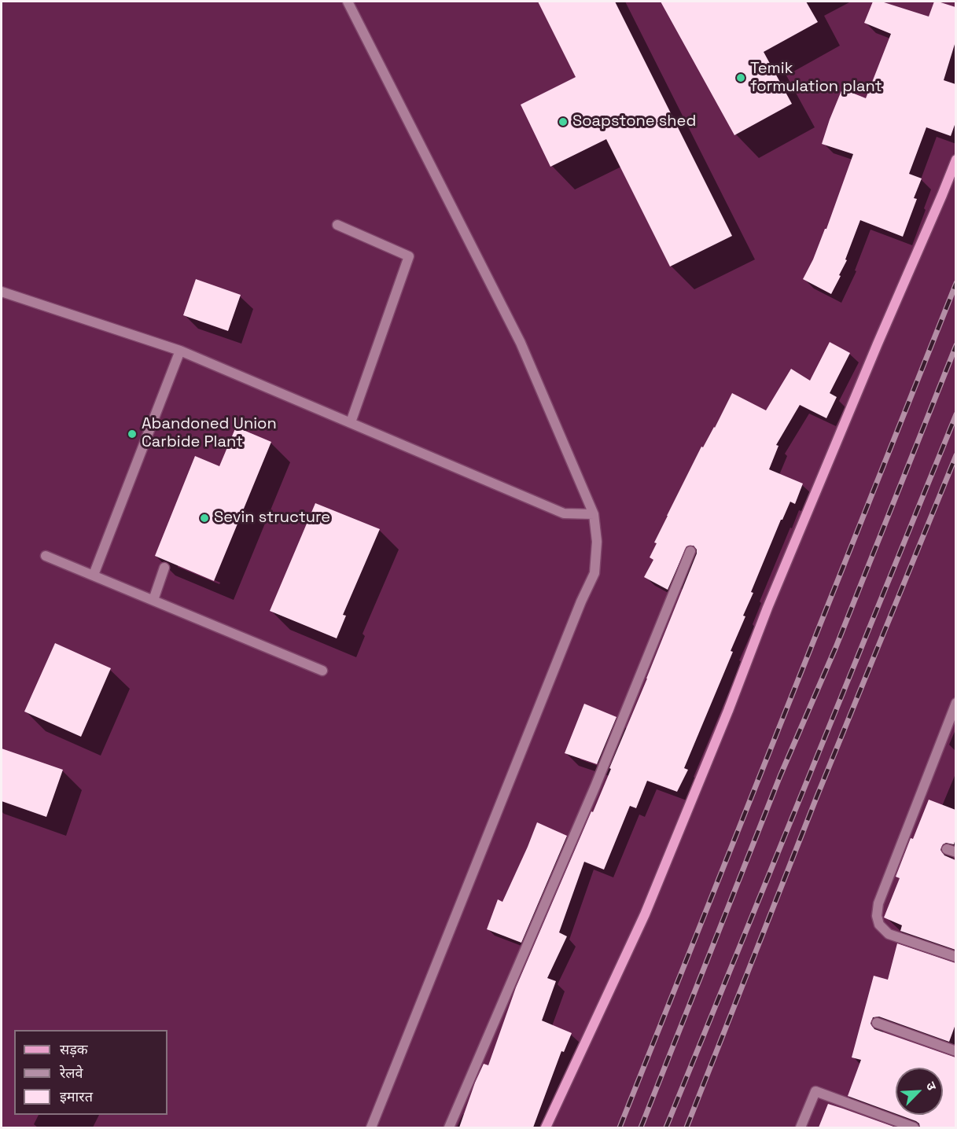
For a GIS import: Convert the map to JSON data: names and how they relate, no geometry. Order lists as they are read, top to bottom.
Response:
{
  "places": [
    "Temik formulation plant",
    "Soapstone shed",
    "Abandoned Union Carbide Plant",
    "Sevin structure"
  ],
  "legend": ["सड़क", "रेलवे", "इमारत"],
  "north": "top right"
}
